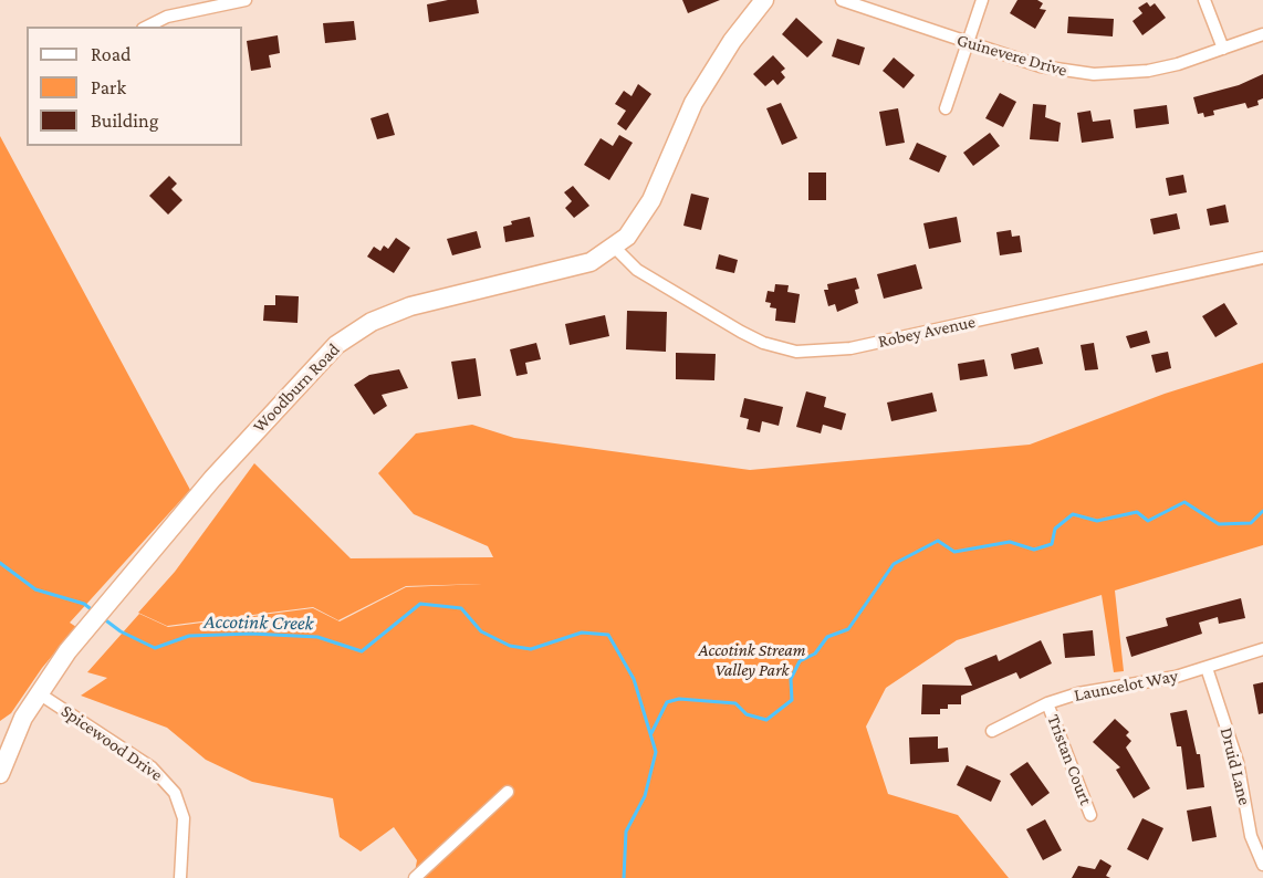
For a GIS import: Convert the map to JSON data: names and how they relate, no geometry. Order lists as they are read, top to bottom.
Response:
{
  "streets": {
    "street": [
      "Guinevere Drive",
      "Robey Avenue",
      "Woodburn Road",
      "Launcelot Way",
      "Spicewood Drive",
      "Tristan Court",
      "Druid Lane"
    ]
  },
  "crossings": [
    ["Robey Avenue", "Woodburn Road"],
    ["Woodburn Road", "Spicewood Drive"],
    ["Launcelot Way", "Tristan Court"],
    ["Launcelot Way", "Druid Lane"]
  ],
  "water": ["Accotink Creek"],
  "parks": ["Accotink Stream Valley Park"],
  "legend": ["Road", "Park", "Building"]
}
